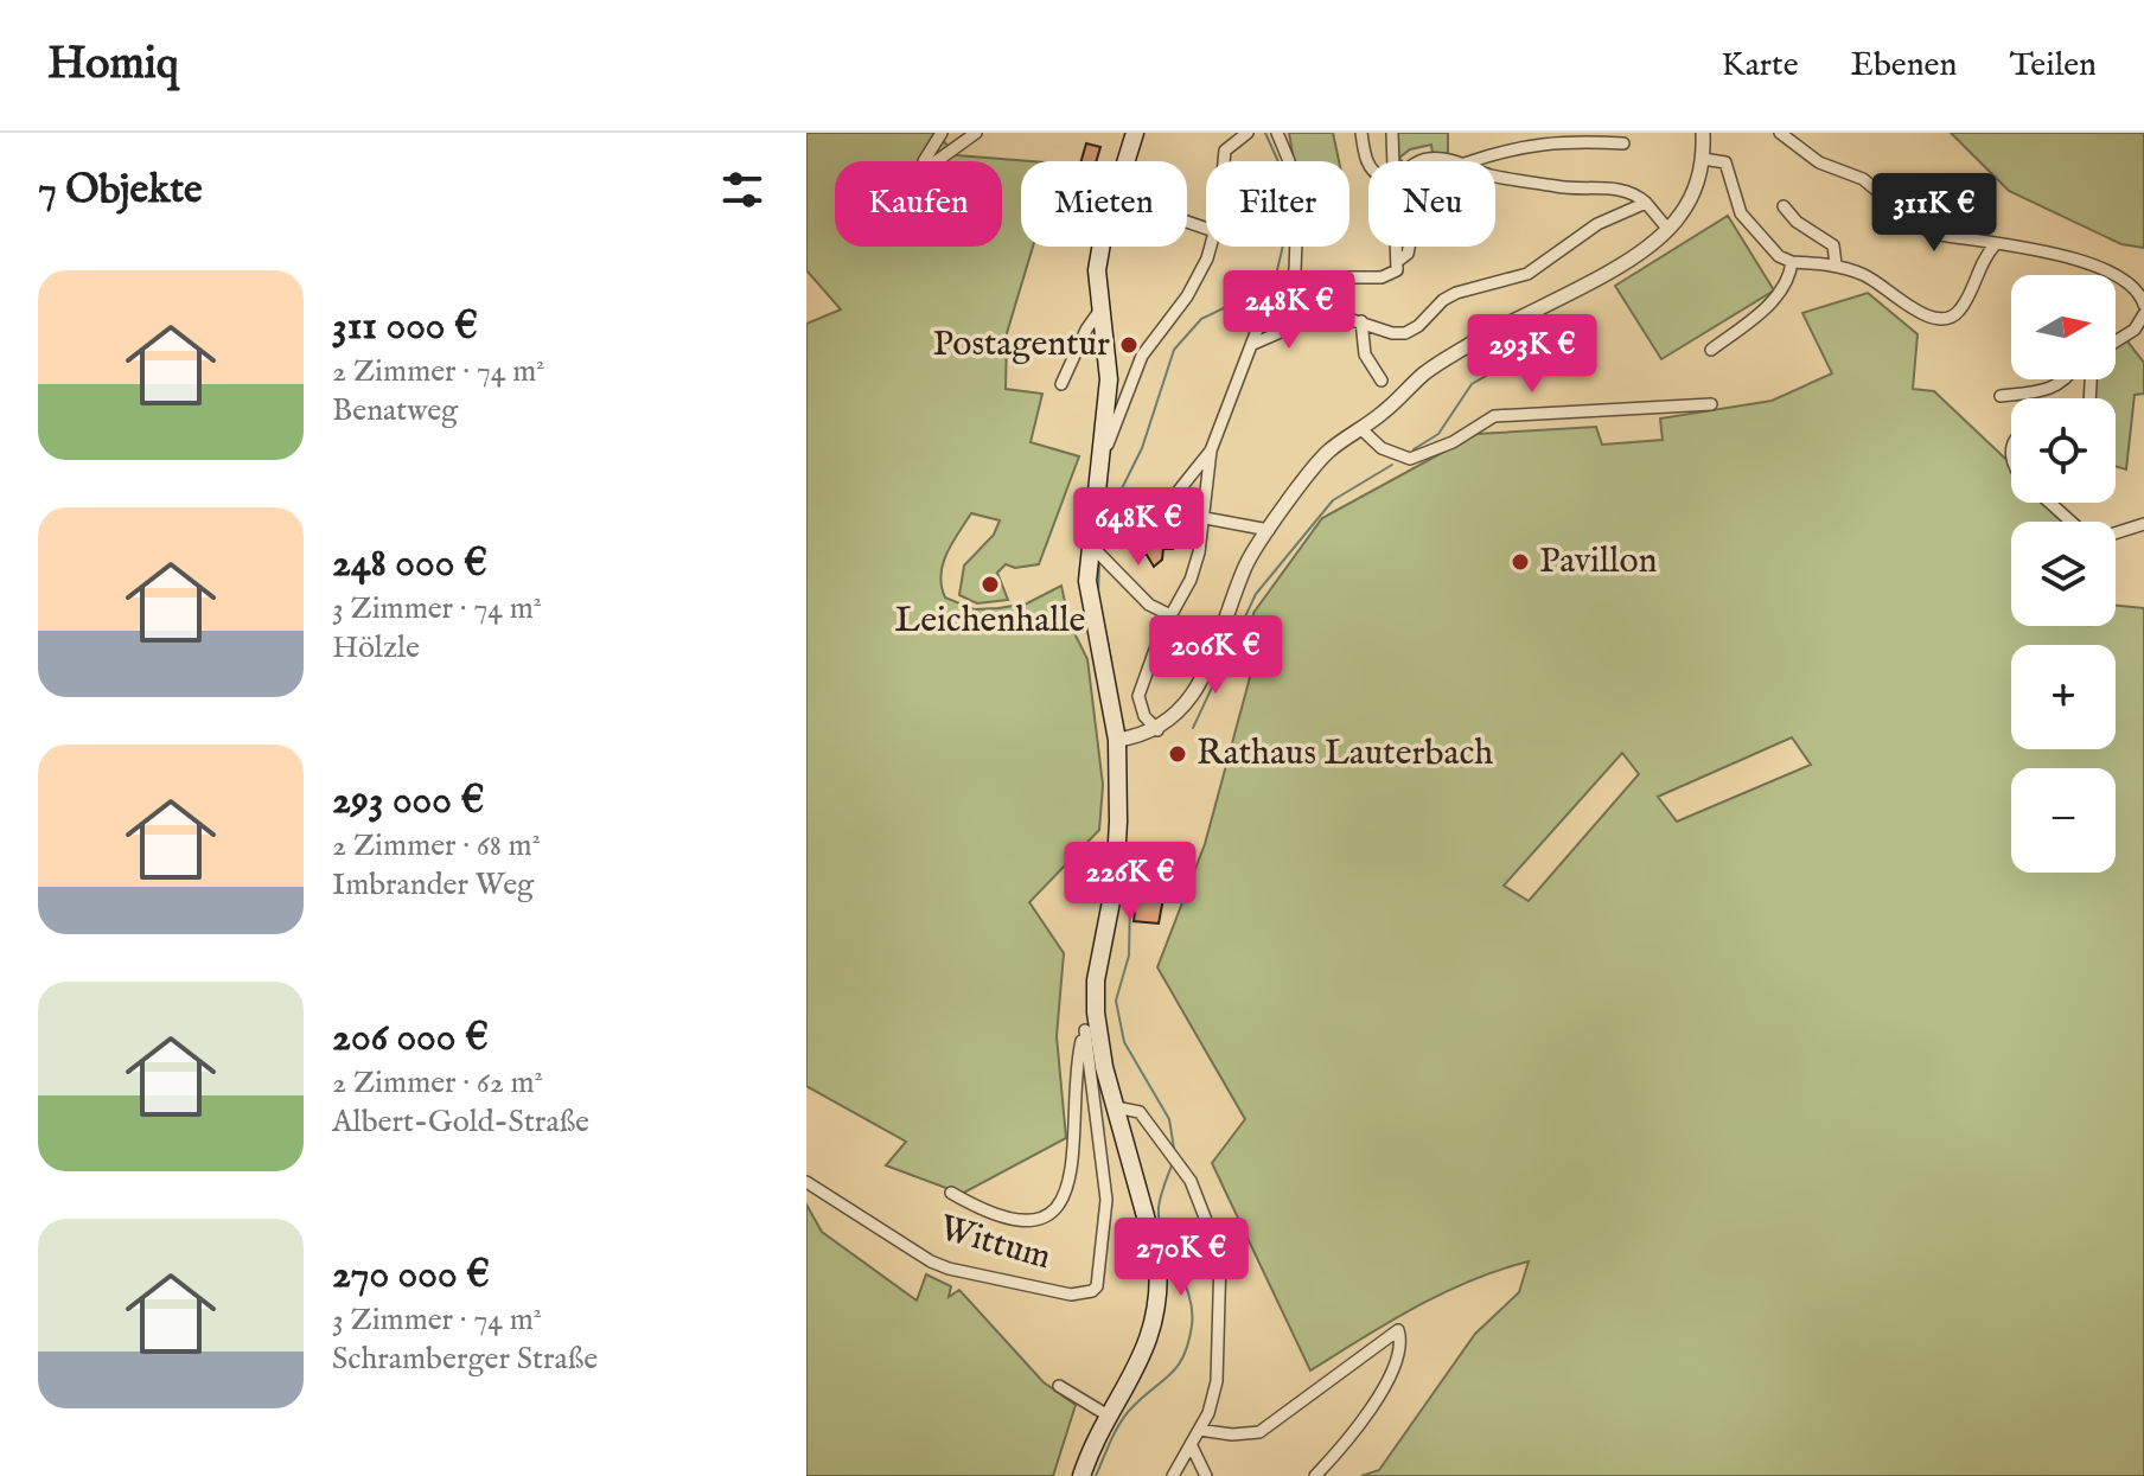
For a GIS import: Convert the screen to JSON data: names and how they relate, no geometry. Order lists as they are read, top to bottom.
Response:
{
  "streets": {
    "street": ["Wittum"]
  },
  "places": [
    "Postagentur",
    "Pavillon",
    "Leichenhalle",
    "Rathaus Lauterbach"
  ],
  "north": "right",
  "page": {
    "header": "Homiq",
    "nav": ["Karte", "Ebenen", "Teilen"],
    "heading": "7 Objekte",
    "chip": [
      "Kaufen",
      "Mieten",
      "Filter",
      "Neu"
    ],
    "price": [
      "311K €",
      "248K €",
      "293K €",
      "648K €",
      "206K €",
      "226K €",
      "270K €"
    ],
    "list": [
      {
        "name": "311 000 €",
        "note": "2 Zimmer · 74 m² · Benatweg"
      },
      {
        "name": "248 000 €",
        "note": "3 Zimmer · 74 m² · Hölzle"
      },
      {
        "name": "293 000 €",
        "note": "2 Zimmer · 68 m² · Imbrander Weg"
      },
      {
        "name": "206 000 €",
        "note": "2 Zimmer · 62 m² · Albert-Gold-Straße"
      },
      {
        "name": "270 000 €",
        "note": "3 Zimmer · 74 m² · Schramberger Straße"
      }
    ],
    "map_buttons": ["+", "−"]
  }
}
